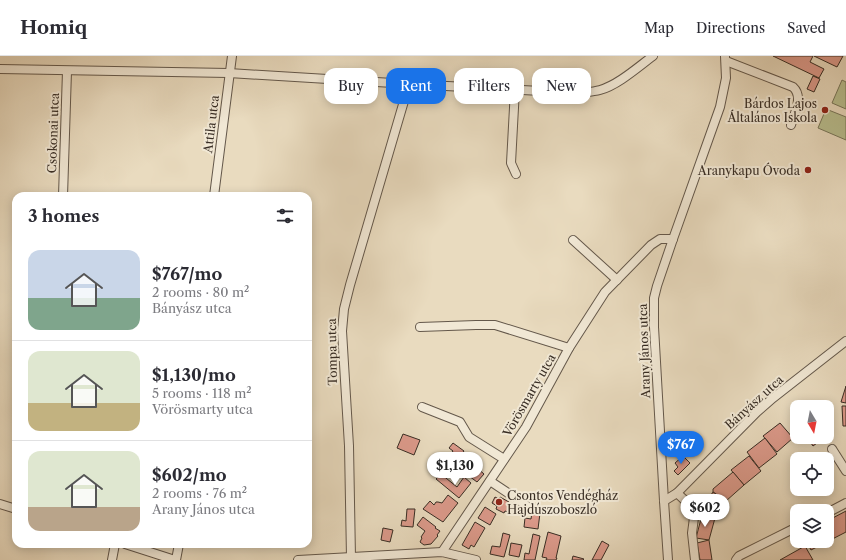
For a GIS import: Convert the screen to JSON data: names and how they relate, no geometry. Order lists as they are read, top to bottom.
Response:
{
  "streets": {
    "street": [
      "Attila utca",
      "Csokonai utca",
      "Arany János utca",
      "Tompa utca",
      "Vörösmarty utca",
      "Bányász utca"
    ]
  },
  "crossings": [
    ["Arany János utca", "Vörösmarty utca"],
    ["Arany János utca", "Bányász utca"]
  ],
  "places": ["Bárdos Lajos Általános Iskola", "Aranykapu Óvoda", "Csontos Vendégház Hajdúszoboszló"],
  "north": "bottom",
  "page": {
    "header": "Homiq",
    "nav": ["Map", "Directions", "Saved"],
    "chip": [
      "Buy",
      "Rent",
      "Filters",
      "New"
    ],
    "heading": "3 homes",
    "list": [
      {
        "name": "$767/mo",
        "note": "2 rooms · 80 m² · Bányász utca"
      },
      {
        "name": "$1,130/mo",
        "note": "5 rooms · 118 m² · Vörösmarty utca"
      },
      {
        "name": "$602/mo",
        "note": "2 rooms · 76 m² · Arany János utca"
      }
    ],
    "price": ["$767", "$1,130", "$602"]
  }
}
